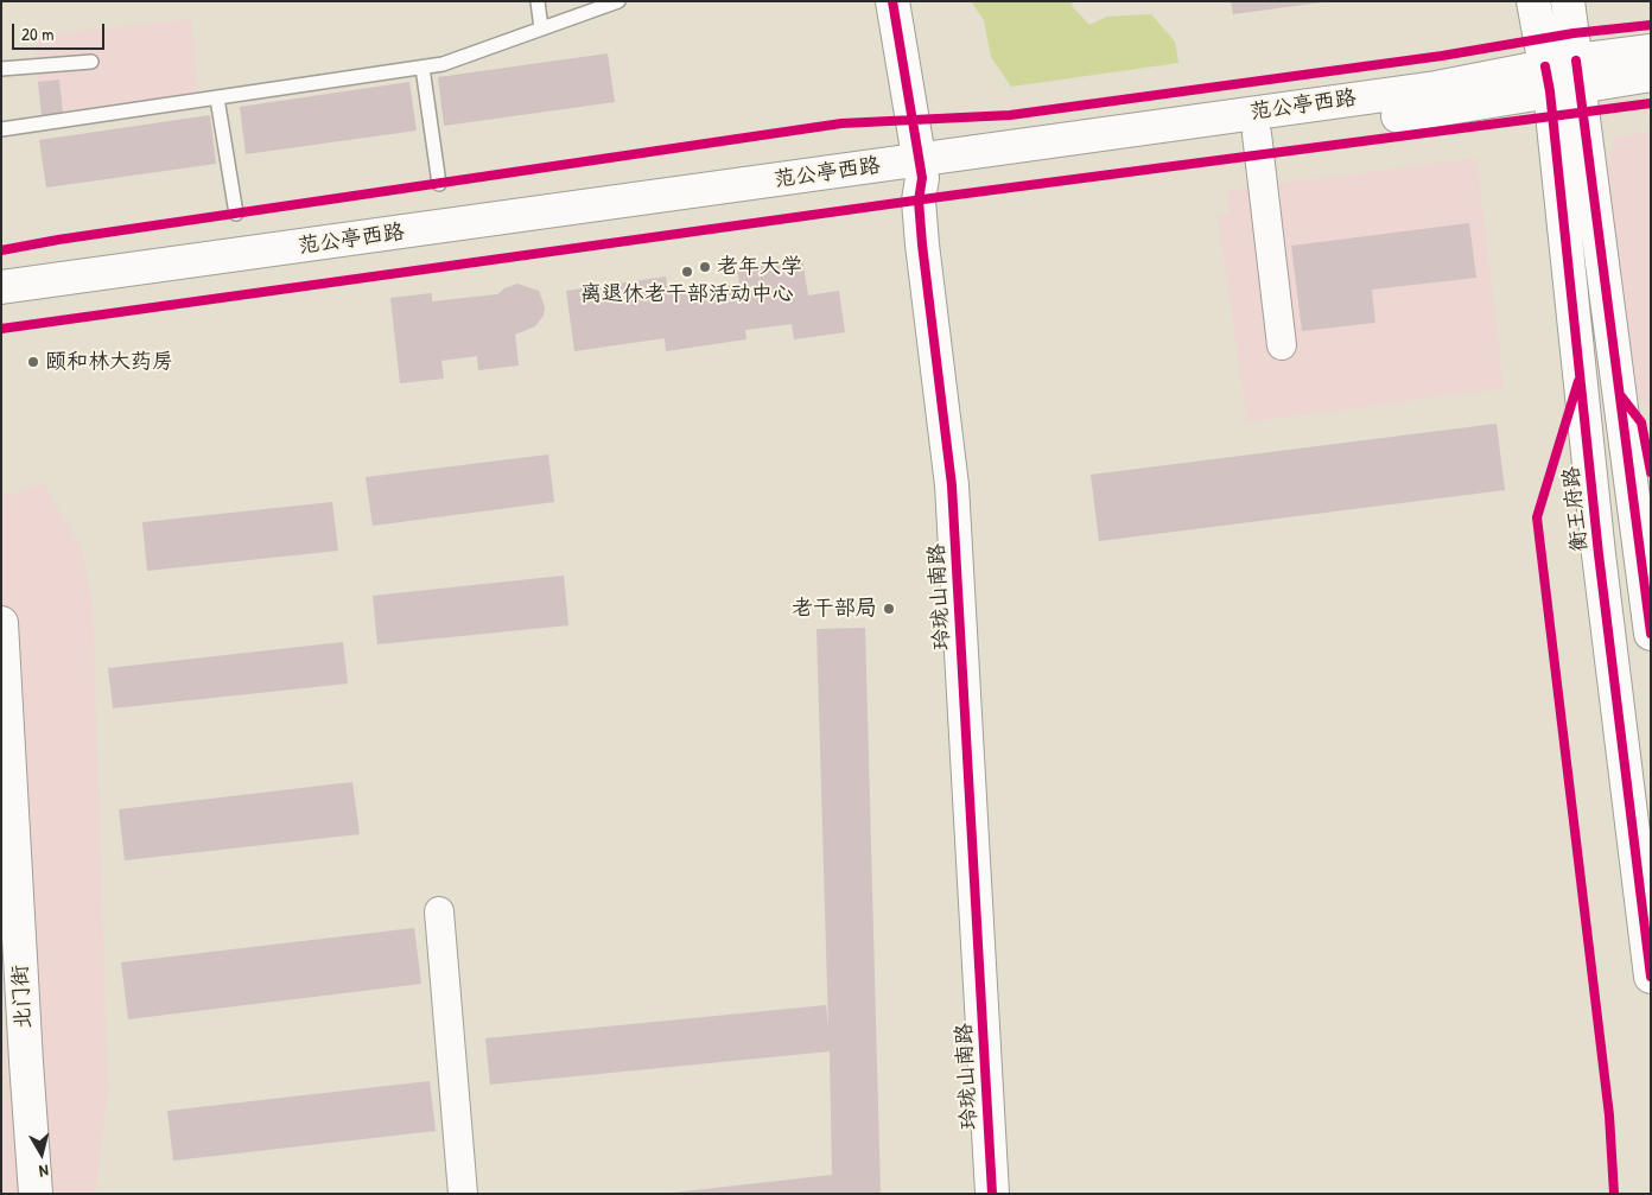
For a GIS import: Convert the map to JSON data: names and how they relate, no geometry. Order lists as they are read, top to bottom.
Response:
{
  "streets": {
    "main road": [
      "范公亭西路",
      "衡王府路",
      "玲珑山南路",
      "北门街"
    ]
  },
  "crossings": [
    ["范公亭西路", "衡王府路"],
    ["范公亭西路", "玲珑山南路"]
  ],
  "places": [
    "老年大学",
    "离退休老干部活动中心",
    "颐和林大药房",
    "老干部局"
  ],
  "scale_bar": "20 m",
  "north": "bottom"
}
